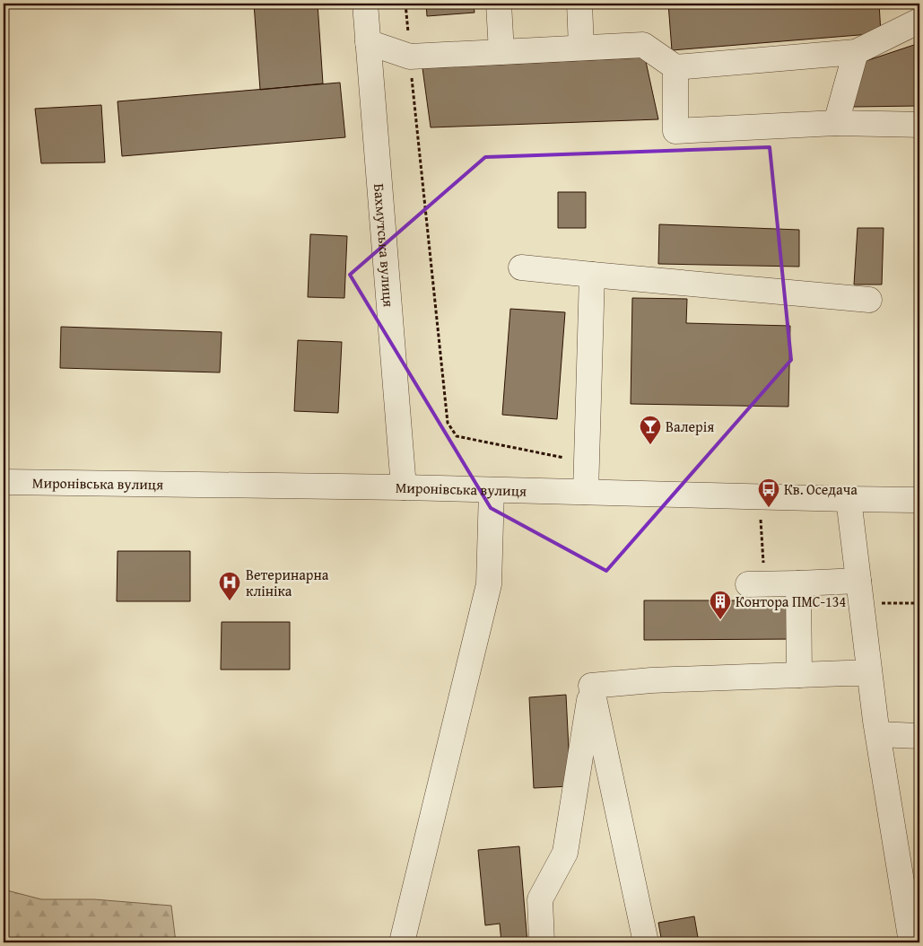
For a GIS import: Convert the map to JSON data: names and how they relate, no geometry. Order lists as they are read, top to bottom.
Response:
{
  "streets": {
    "street": ["Бахмутська вулиця", "Миронівська вулиця"]
  },
  "crossings": [
    ["Бахмутська вулиця", "Миронівська вулиця"]
  ],
  "places": {
    "bar": ["Валерія"],
    "bus stop": ["Кв. Оседача"],
    "hospital": ["Ветеринарна клініка"],
    "building": ["Контора ПМС-134"]
  }
}
